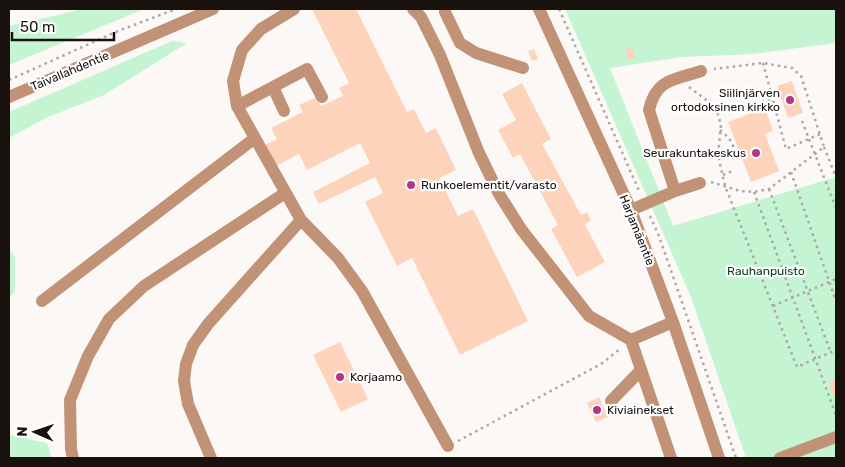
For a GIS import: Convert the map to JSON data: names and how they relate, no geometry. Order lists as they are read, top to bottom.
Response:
{
  "streets": {
    "street": ["Taivallahdentie", "Harjamäentie"]
  },
  "parks": ["Rauhanpuisto"],
  "places": [
    "Siilinjärven ortodoksinen kirkko",
    "Seurakuntakeskus",
    "Runkoelementit/varasto",
    "Korjaamo",
    "Kiviainekset"
  ],
  "scale_bar": "50 m",
  "north": "left"
}
